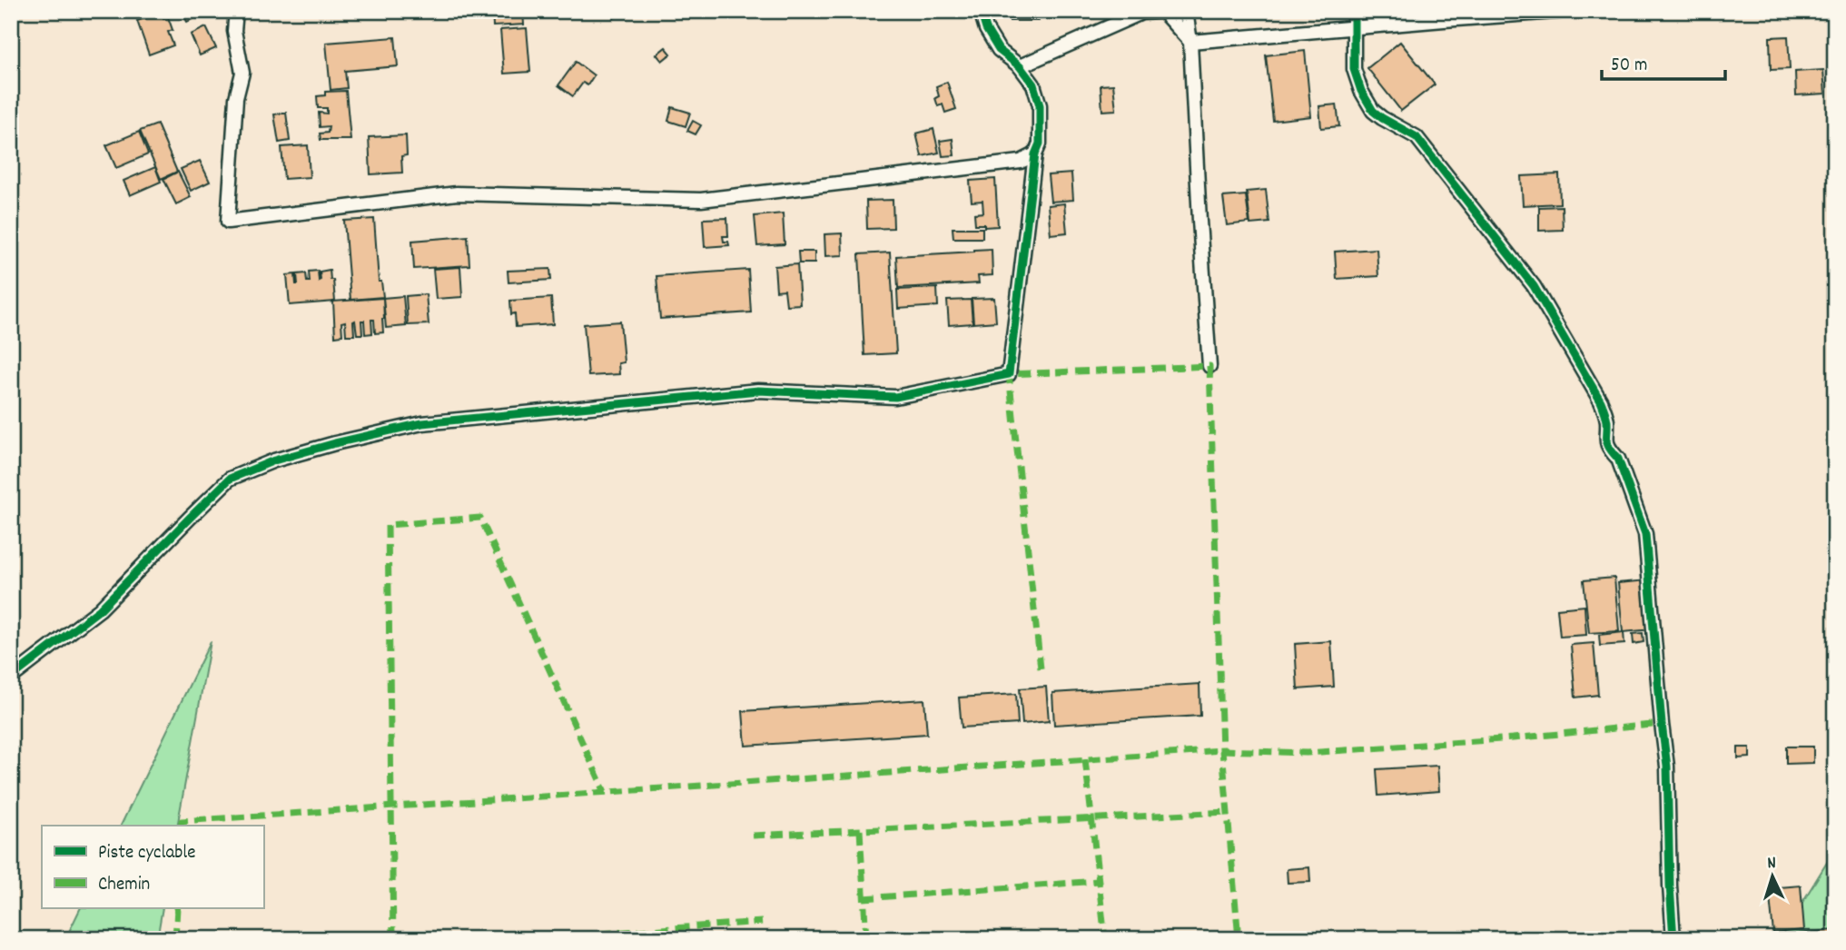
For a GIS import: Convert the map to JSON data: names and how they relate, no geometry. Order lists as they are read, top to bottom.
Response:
{
  "legend": ["Piste cyclable", "Chemin"],
  "scale_bar": "50 m",
  "north": "top"
}
